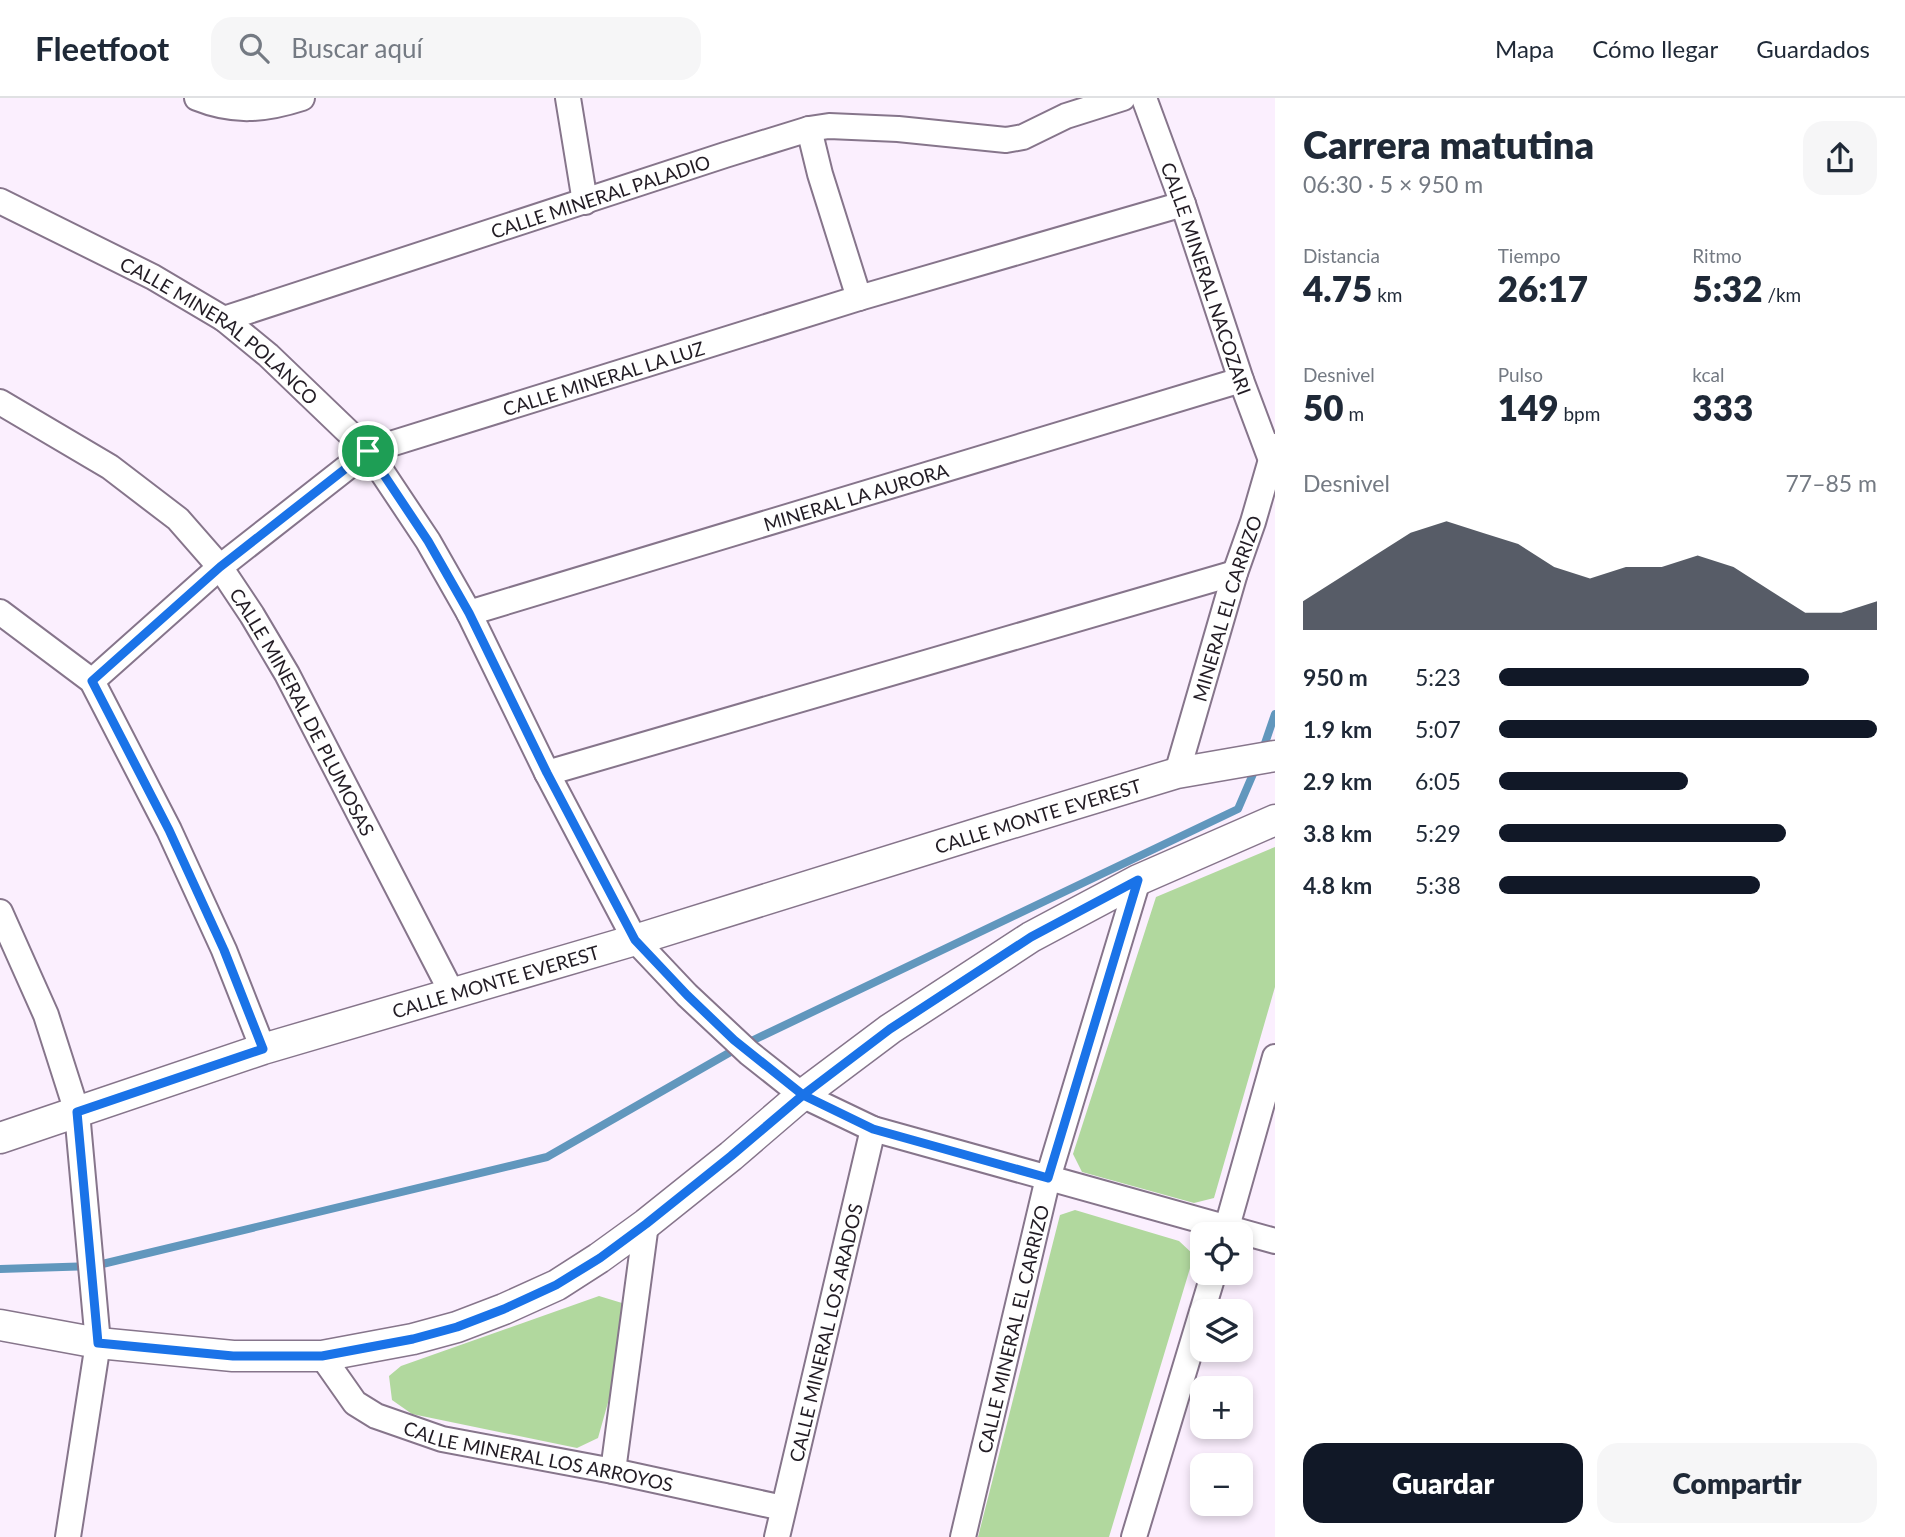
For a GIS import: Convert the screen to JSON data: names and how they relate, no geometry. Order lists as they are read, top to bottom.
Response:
{
  "streets": {
    "street": [
      "CALLE MINERAL PALADIO",
      "CALLE MINERAL NACOZARI",
      "CALLE MINERAL POLANCO",
      "CALLE MINERAL LA LUZ",
      "MINERAL LA AURORA",
      "MINERAL EL CARRIZO",
      "CALLE MINERAL DE PLUMOSAS",
      "CALLE MONTE EVEREST",
      "CALLE MINERAL EL CARRIZO",
      "CALLE MINERAL LOS ARADOS",
      "CALLE MINERAL LOS ARROYOS"
    ]
  },
  "crossings": [
    ["CALLE MINERAL PALADIO", "CALLE MINERAL POLANCO"],
    ["CALLE MINERAL NACOZARI", "CALLE MINERAL LA LUZ"],
    ["CALLE MINERAL NACOZARI", "MINERAL LA AURORA"],
    ["CALLE MINERAL NACOZARI", "MINERAL EL CARRIZO"],
    ["CALLE MINERAL POLANCO", "CALLE MINERAL LA LUZ"],
    ["CALLE MINERAL POLANCO", "MINERAL LA AURORA"],
    ["CALLE MINERAL POLANCO", "CALLE MONTE EVEREST"],
    ["CALLE MINERAL POLANCO", "CALLE MINERAL EL CARRIZO"],
    ["CALLE MINERAL POLANCO", "CALLE MINERAL LOS ARADOS"],
    ["CALLE MINERAL LA LUZ", "CALLE MINERAL DE PLUMOSAS"],
    ["MINERAL EL CARRIZO", "CALLE MONTE EVEREST"],
    ["CALLE MINERAL DE PLUMOSAS", "CALLE MONTE EVEREST"],
    ["CALLE MINERAL LOS ARADOS", "CALLE MINERAL LOS ARROYOS"]
  ],
  "page": {
    "header": "Fleetfoot",
    "search": "Buscar aquí",
    "nav": ["Mapa", "Cómo llegar", "Guardados"],
    "heading": ["Carrera matutina", "06:30 · 5 × 950 m"],
    "stats": [
      ["Distancia", "4.75 km"],
      ["Tiempo", "26:17"],
      ["Ritmo", "5:32 /km"],
      ["Desnivel", "50 m"],
      ["Pulso", "149 bpm"],
      ["kcal", "333"]
    ],
    "chart": ["Desnivel", "77–85 m"],
    "list": [
      {
        "name": "950 m",
        "note": "5:23"
      },
      {
        "name": "1.9 km",
        "note": "5:07"
      },
      {
        "name": "2.9 km",
        "note": "6:05"
      },
      {
        "name": "3.8 km",
        "note": "5:29"
      },
      {
        "name": "4.8 km",
        "note": "5:38"
      }
    ],
    "map_buttons": ["+", "−"],
    "buttons": ["Guardar", "Compartir"]
  }
}
